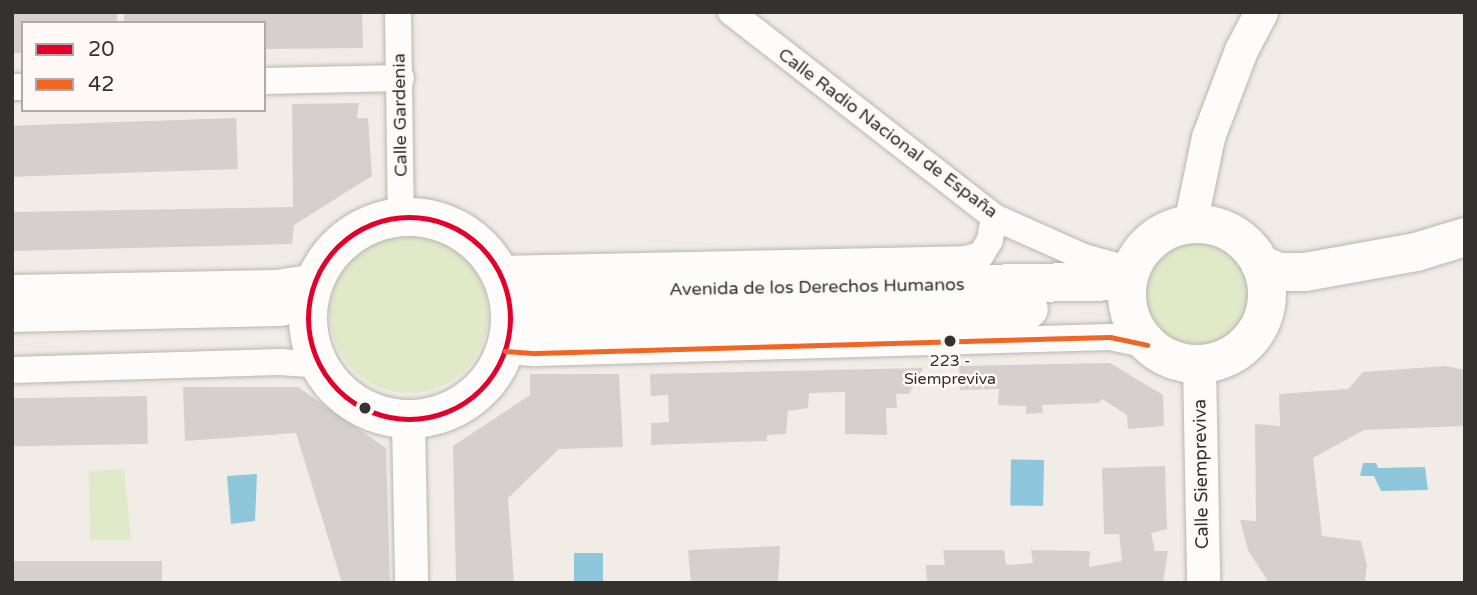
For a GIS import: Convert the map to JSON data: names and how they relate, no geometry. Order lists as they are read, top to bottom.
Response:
{
  "streets": {
    "main road": ["Avenida de los Derechos Humanos"],
    "street": ["Calle Gardenia", "Calle Radio Nacional de España", "Calle Siempreviva"]
  },
  "crossings": [
    ["Calle Gardenia", "Avenida de los Derechos Humanos"],
    ["Calle Radio Nacional de España", "Avenida de los Derechos Humanos"],
    ["Calle Radio Nacional de España", "Calle Siempreviva"],
    ["Avenida de los Derechos Humanos", "Calle Siempreviva"]
  ],
  "places": ["223 - Siempreviva"],
  "lines": ["transit line 20", "transit line 42"],
  "legend": ["20", "42"]
}
